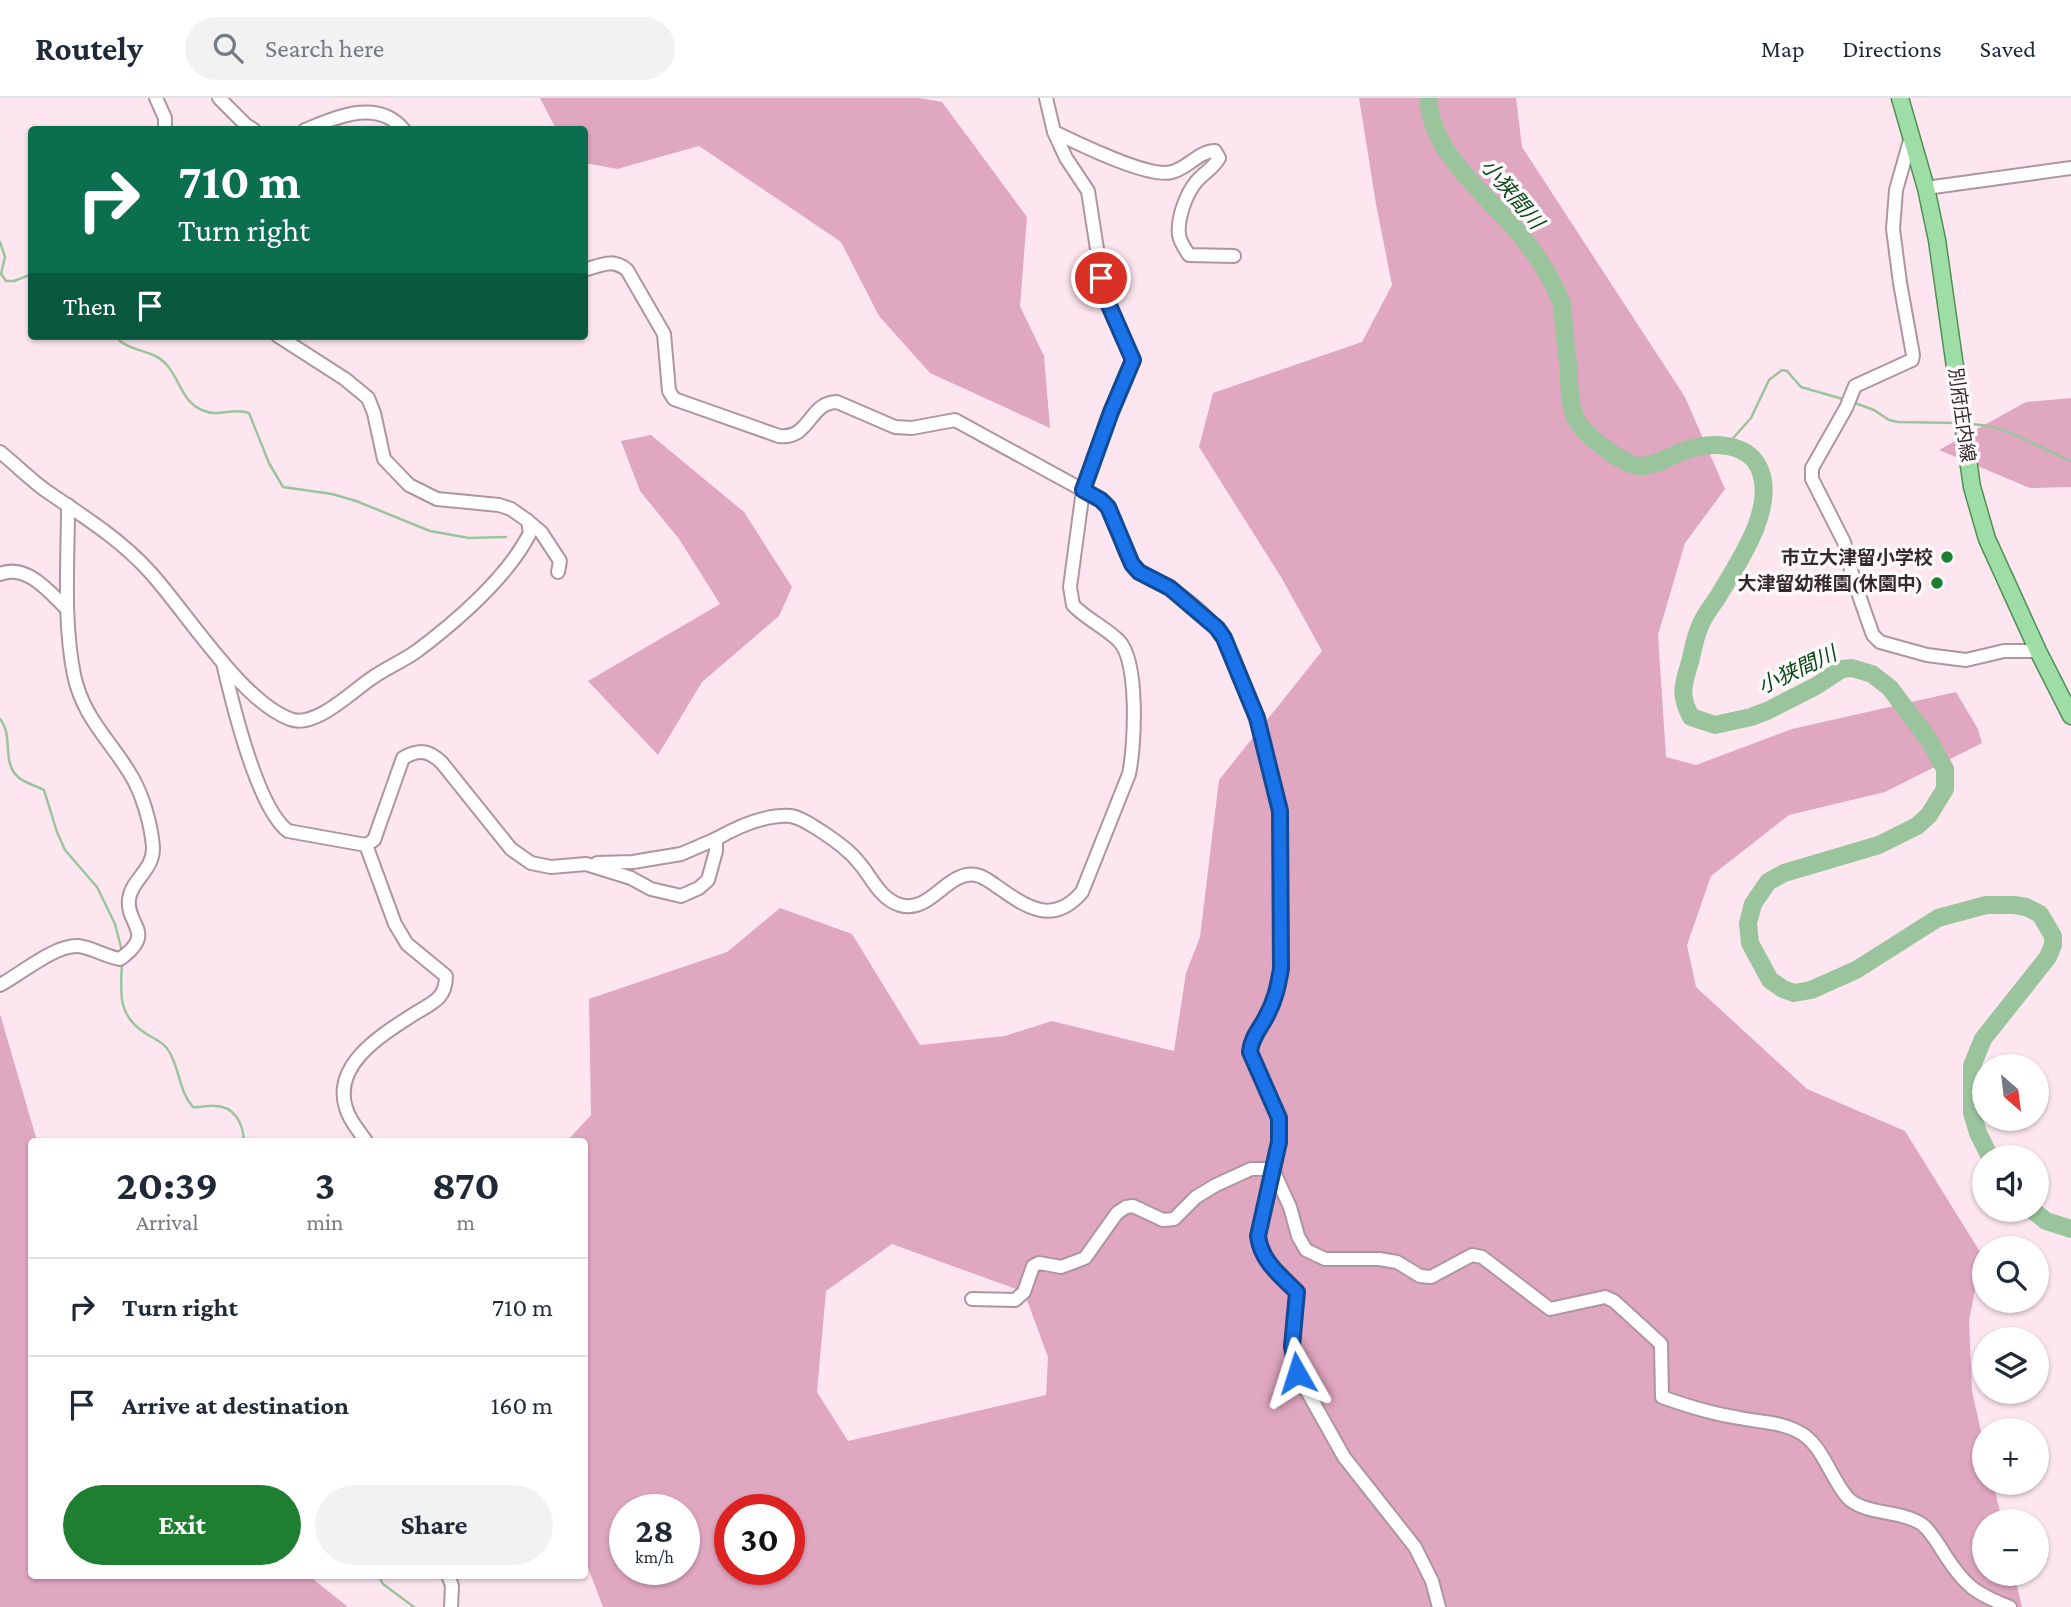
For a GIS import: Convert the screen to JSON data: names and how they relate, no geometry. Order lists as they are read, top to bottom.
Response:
{
  "streets": {
    "main road": ["別府庄内線"]
  },
  "water": ["小狭間川"],
  "places": ["市立大津留小学校", "大津留幼稚園(休園中)"],
  "north": "bottom right",
  "page": {
    "header": "Routely",
    "search": "Search here",
    "nav": ["Map", "Directions", "Saved"],
    "turn": ["710 m", "Turn right"],
    "then": "Then",
    "map_buttons": ["+", "−"],
    "eta": [
      "20:39",
      "Arrival",
      "3",
      "min",
      "870",
      "m"
    ],
    "list": [
      {
        "name": "Turn right",
        "value": "710 m"
      },
      {
        "name": "Arrive at destination",
        "value": "160 m"
      }
    ],
    "buttons": ["Exit", "Share"],
    "speed": "28 km/h",
    "limit": "30"
  }
}
